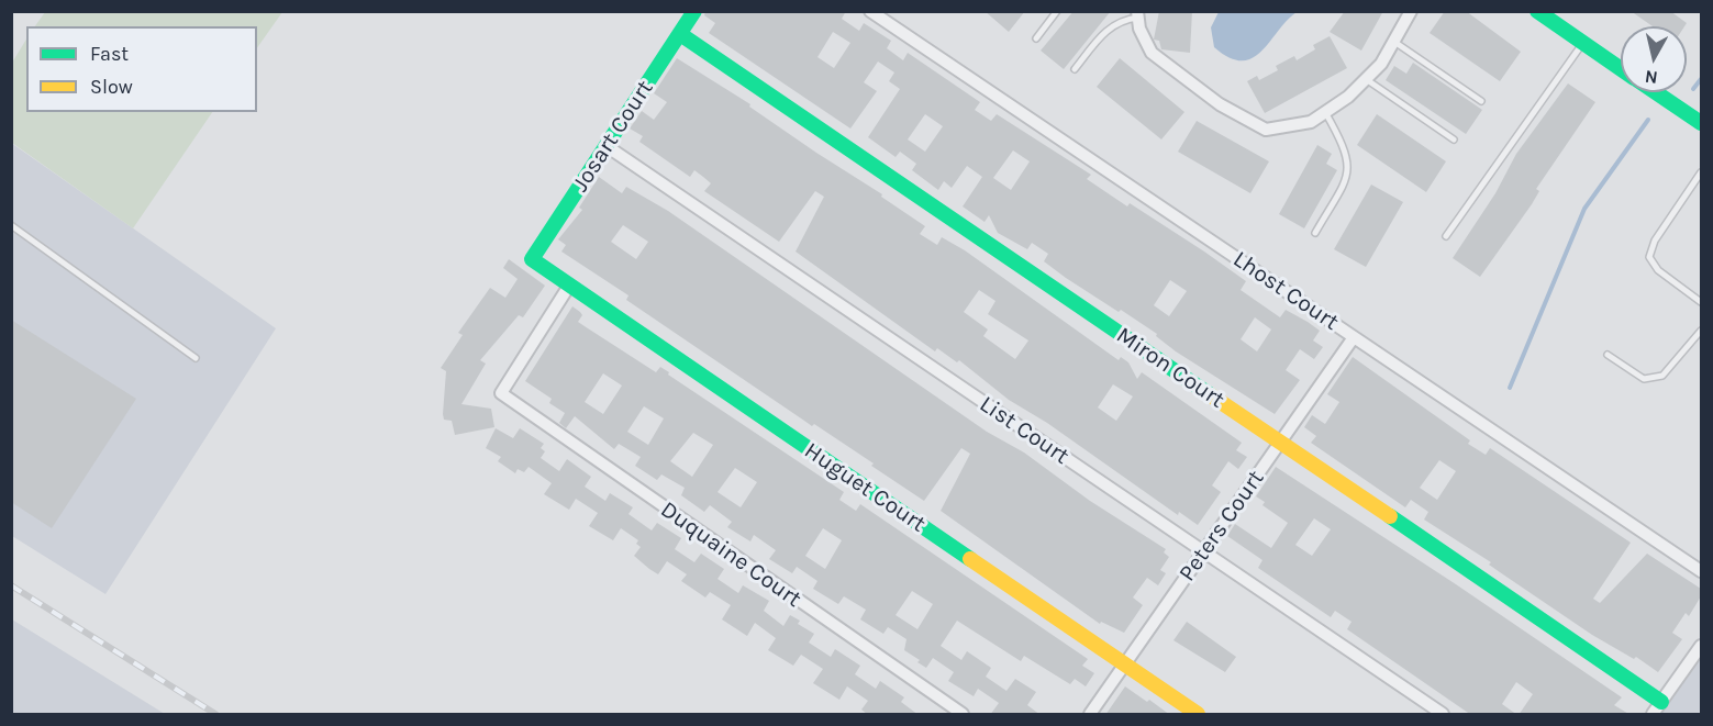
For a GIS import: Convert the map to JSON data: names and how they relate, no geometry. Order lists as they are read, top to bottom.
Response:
{
  "streets": {
    "street": [
      "Josart Court",
      "Lhost Court",
      "Miron Court",
      "List Court",
      "Huguet Court",
      "Peters Court",
      "Duquaine Court"
    ]
  },
  "crossings": [
    ["Josart Court", "Miron Court"],
    ["Josart Court", "List Court"],
    ["Josart Court", "Huguet Court"],
    ["Lhost Court", "Peters Court"],
    ["Miron Court", "Peters Court"],
    ["List Court", "Peters Court"],
    ["Huguet Court", "Peters Court"],
    ["Huguet Court", "Duquaine Court"]
  ],
  "legend": ["Fast", "Slow"],
  "north": "bottom"
}
